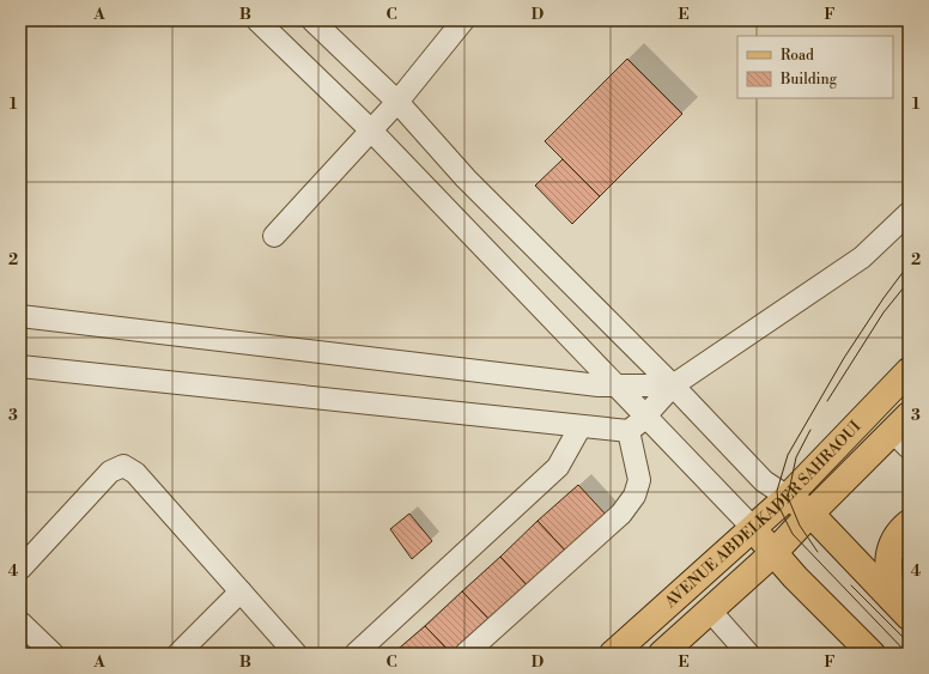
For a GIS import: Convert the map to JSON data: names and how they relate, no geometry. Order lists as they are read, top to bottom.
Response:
{
  "streets": {
    "main road": ["AVENUE ABDELKADER SAHRAOUI"]
  },
  "legend": ["Road", "Building"],
  "grid": {
    "columns": [
      "A",
      "B",
      "C",
      "D",
      "E",
      "F"
    ],
    "rows": [
      "1",
      "2",
      "3",
      "4"
    ]
  }
}
